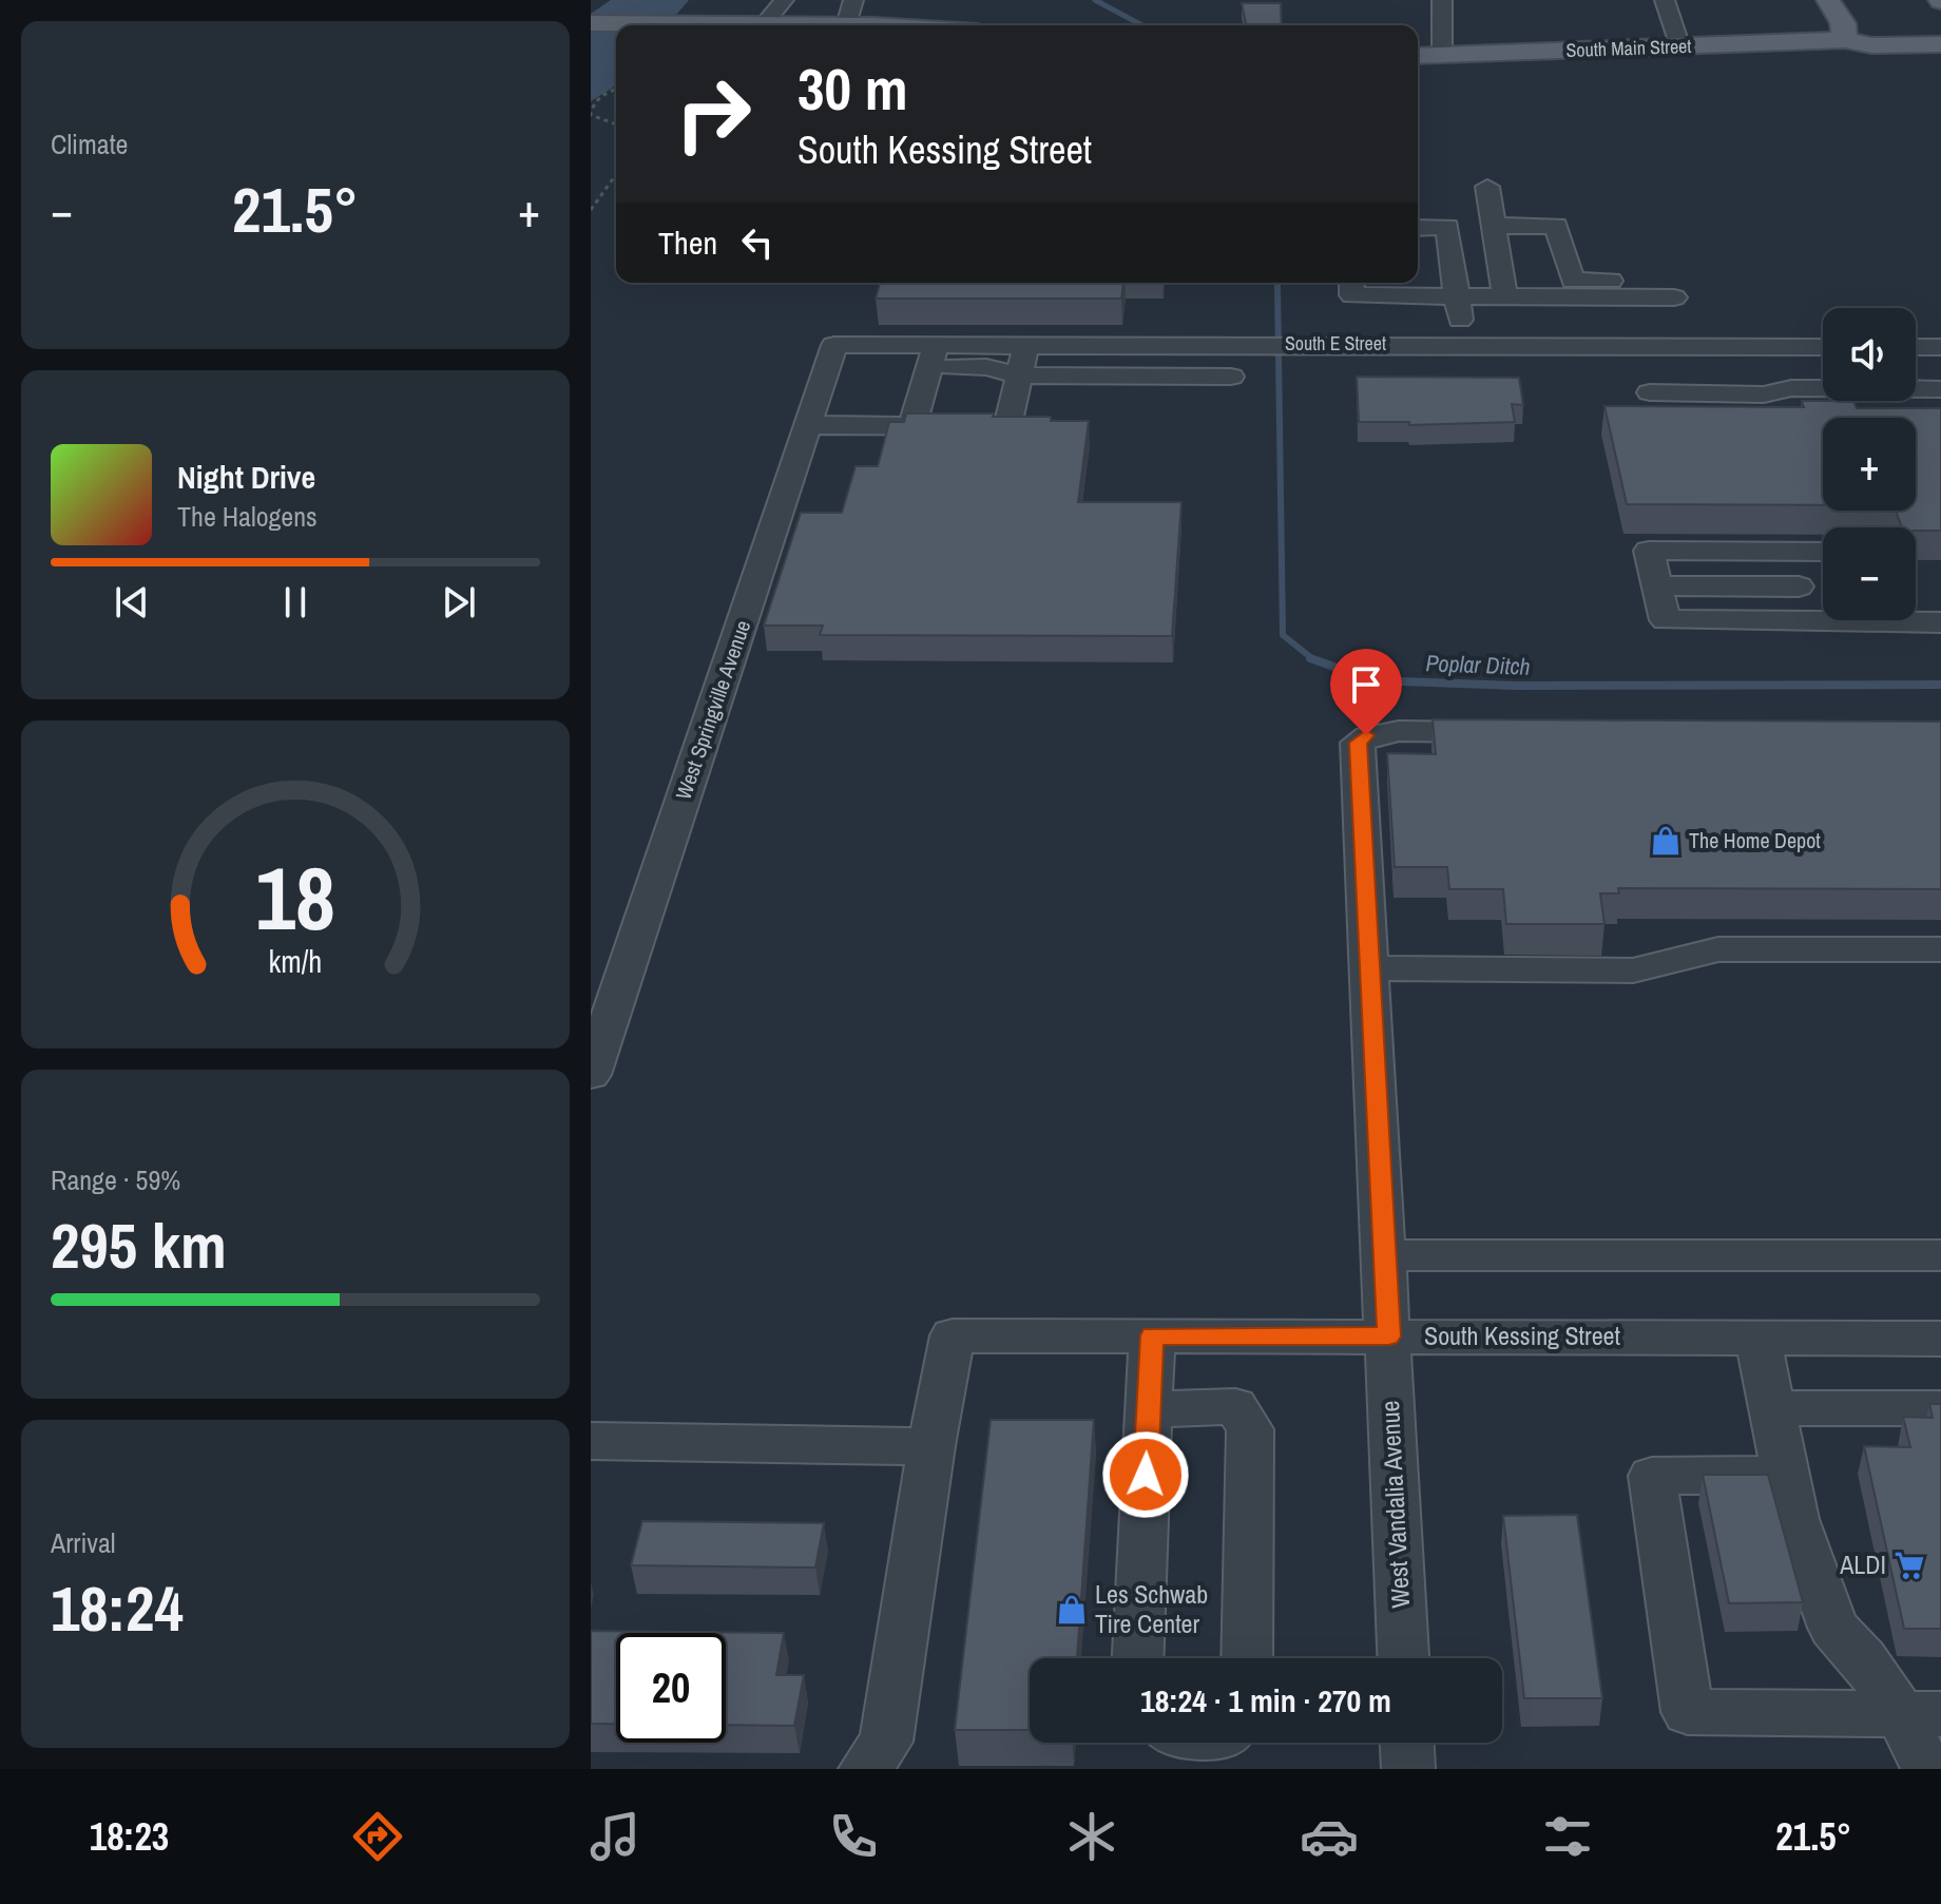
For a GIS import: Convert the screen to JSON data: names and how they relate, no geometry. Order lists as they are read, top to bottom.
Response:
{
  "streets": {
    "main road": ["South Main Street"],
    "street": [
      "South E Street",
      "West Springville Avenue",
      "South Kessing Street",
      "West Vandalia Avenue"
    ]
  },
  "crossings": [
    ["South E Street", "West Springville Avenue"],
    ["South Kessing Street", "West Vandalia Avenue"]
  ],
  "water": ["Poplar Ditch"],
  "places": {
    "shop": ["The Home Depot", "Les Schwab Tire Center"],
    "supermarket": ["ALDI"]
  },
  "page": {
    "tile": [
      "Climate",
      ["Range · 59%", "295 km"],
      ["Arrival", "18:24"]
    ],
    "turn": ["30 m", "South Kessing Street"],
    "heat": ["−", "21.5°", "+"],
    "then": "Then",
    "map_buttons": ["+", "−"],
    "song": ["Night Drive", "The Halogens"],
    "limit": "20",
    "trip": "18:24 · 1 min · 270 m",
    "tabs": ["18:23", "21.5°"],
    "gauge": ["18", "km/h"]
  }
}
